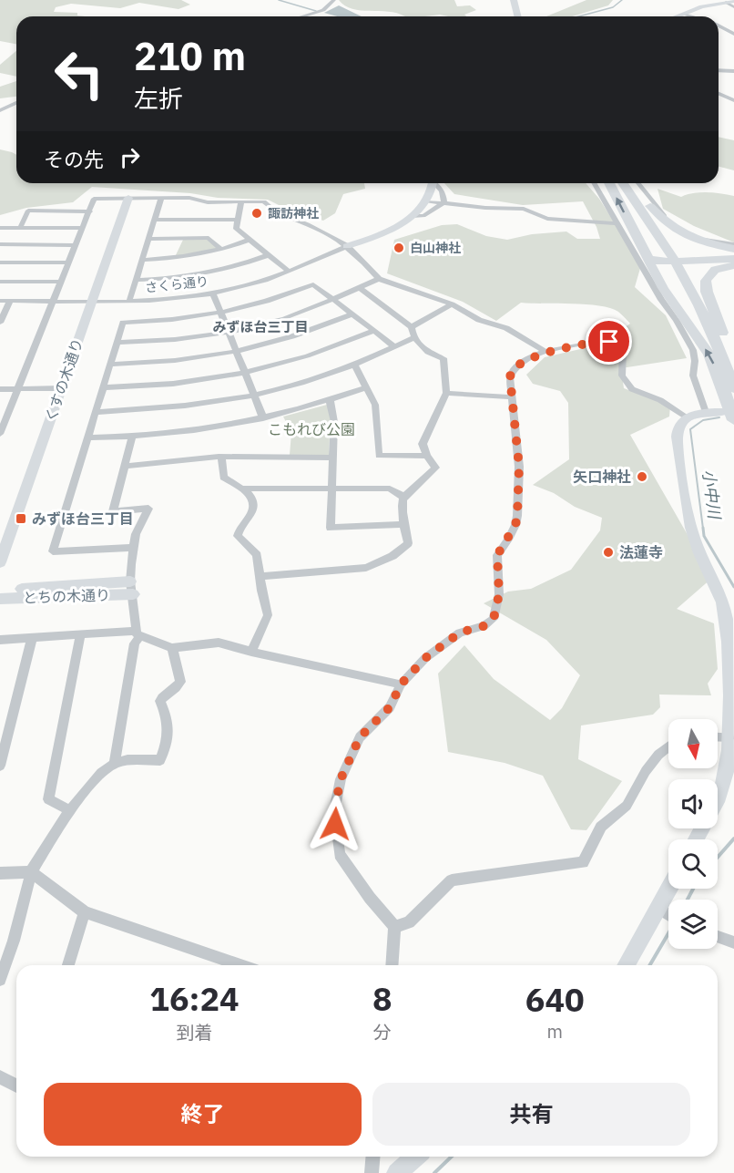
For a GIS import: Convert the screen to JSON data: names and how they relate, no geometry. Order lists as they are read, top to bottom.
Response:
{
  "streets": {
    "street": ["さくら通り", "くすの木通り", "とちの木通り"]
  },
  "crossings": [
    ["さくら通り", "くすの木通り"]
  ],
  "districts": ["みずほ台三丁目"],
  "water": ["小中川"],
  "parks": ["こもれび公園"],
  "places": {
    "other": [
      "諏訪神社",
      "白山神社",
      "矢口神社",
      "法蓮寺"
    ],
    "transit": ["みずほ台三丁目"]
  },
  "north": "bottom",
  "page": {
    "turn": ["210 m", "左折"],
    "then": "その先",
    "eta": [
      "16:24",
      "到着",
      "8",
      "分",
      "640",
      "m"
    ],
    "buttons": ["終了", "共有"]
  }
}
